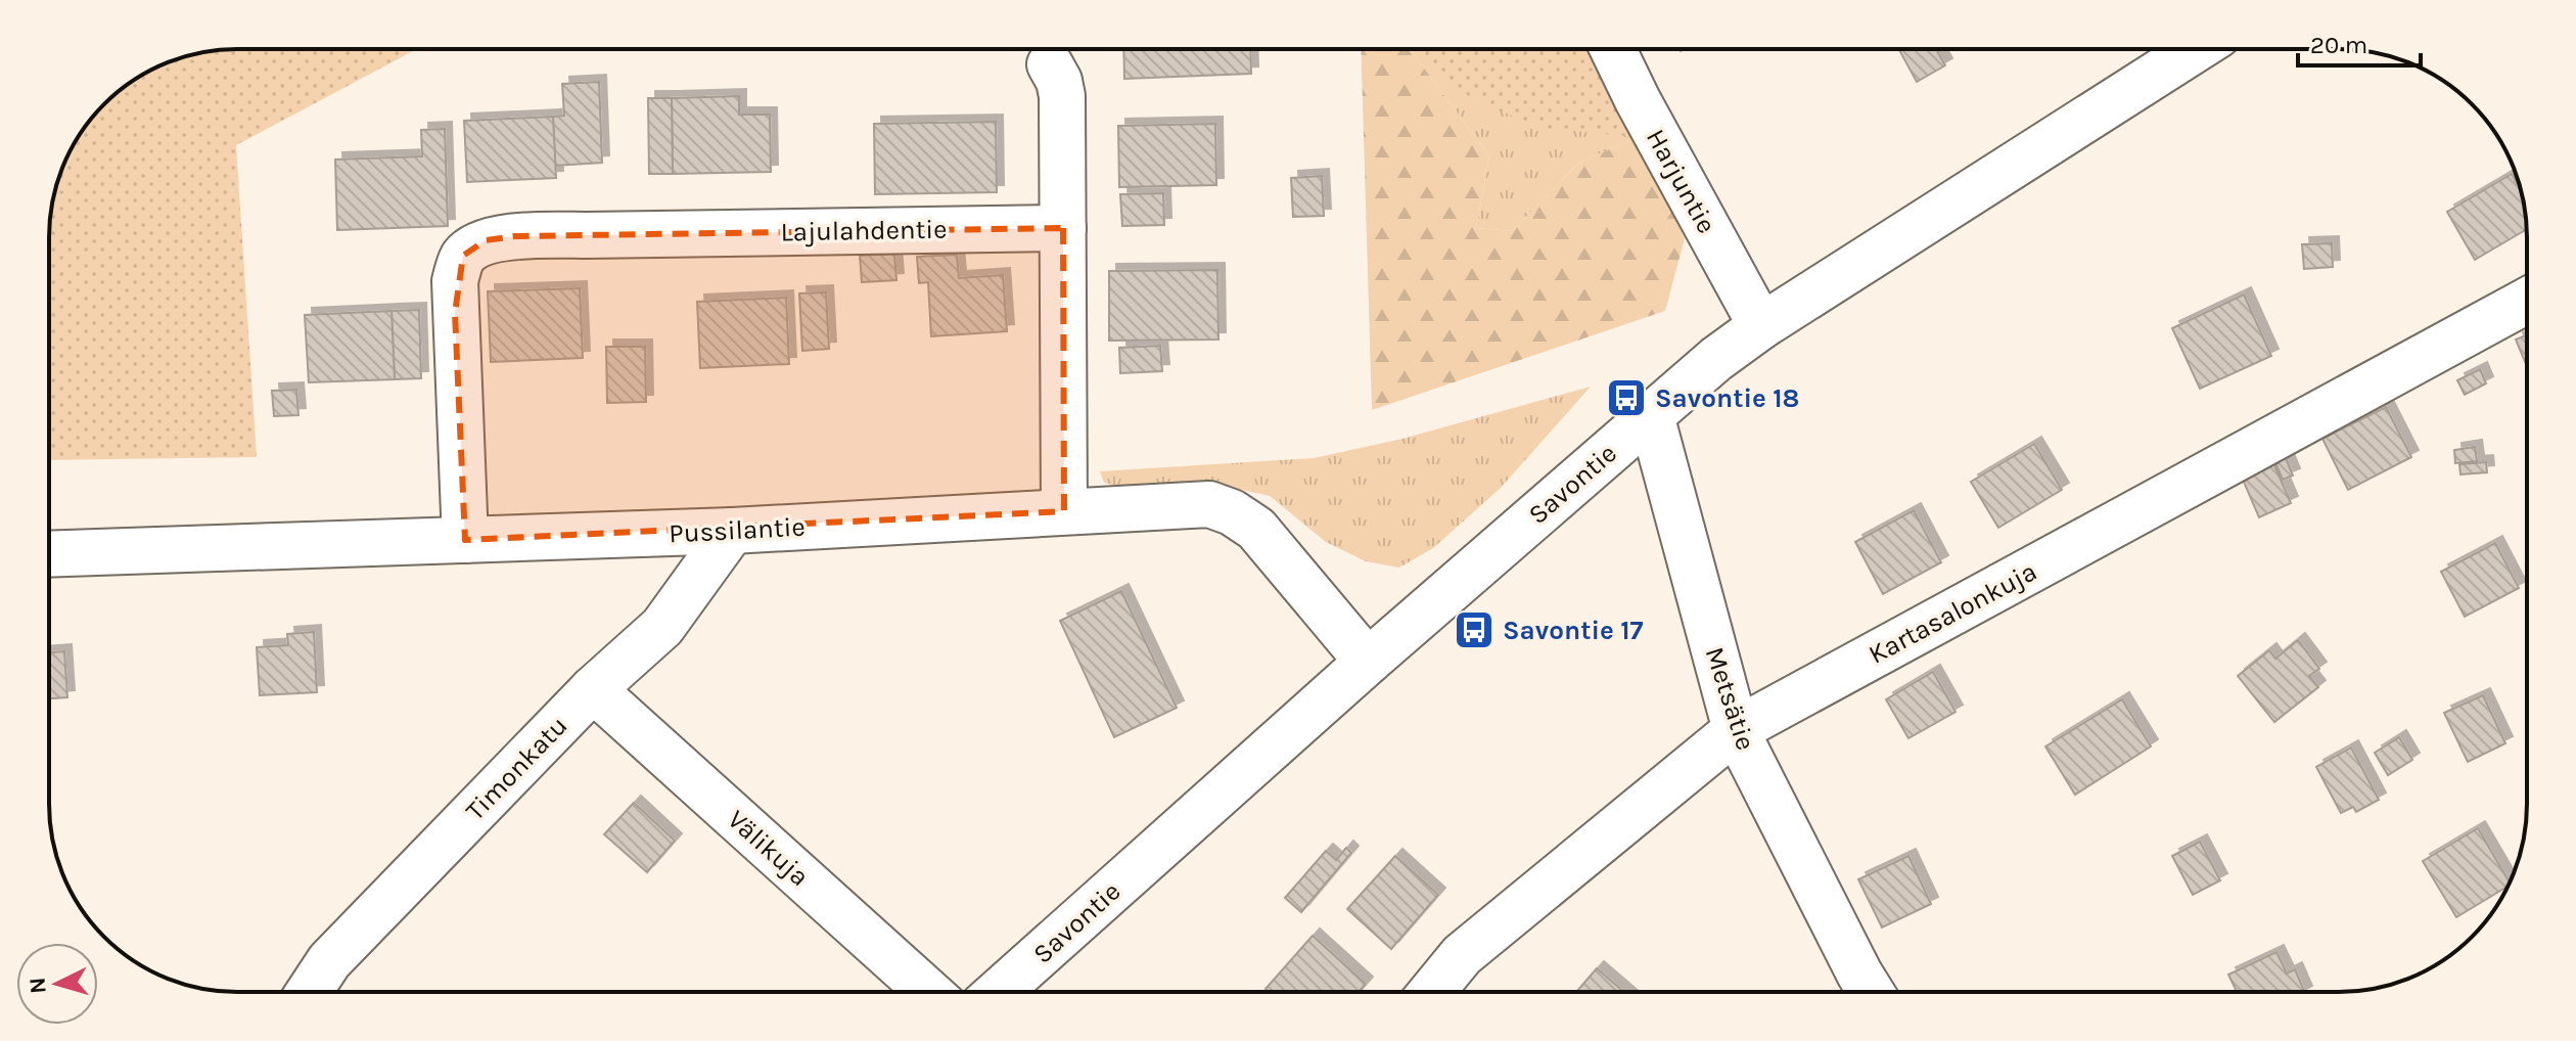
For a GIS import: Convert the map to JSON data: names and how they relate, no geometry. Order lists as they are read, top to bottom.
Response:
{
  "streets": {
    "street": [
      "Harjuntie",
      "Lajulahdentie",
      "Savontie",
      "Pussilantie",
      "Kartasalonkuja",
      "Metsätie",
      "Timonkatu",
      "Välikuja"
    ]
  },
  "crossings": [
    ["Harjuntie", "Savontie"],
    ["Lajulahdentie", "Pussilantie"],
    ["Savontie", "Pussilantie"],
    ["Savontie", "Metsätie"],
    ["Pussilantie", "Timonkatu"],
    ["Kartasalonkuja", "Metsätie"],
    ["Timonkatu", "Välikuja"]
  ],
  "places": {
    "bus stop": ["Savontie 18", "Savontie 17"]
  },
  "scale_bar": "20 m",
  "north": "left"
}
